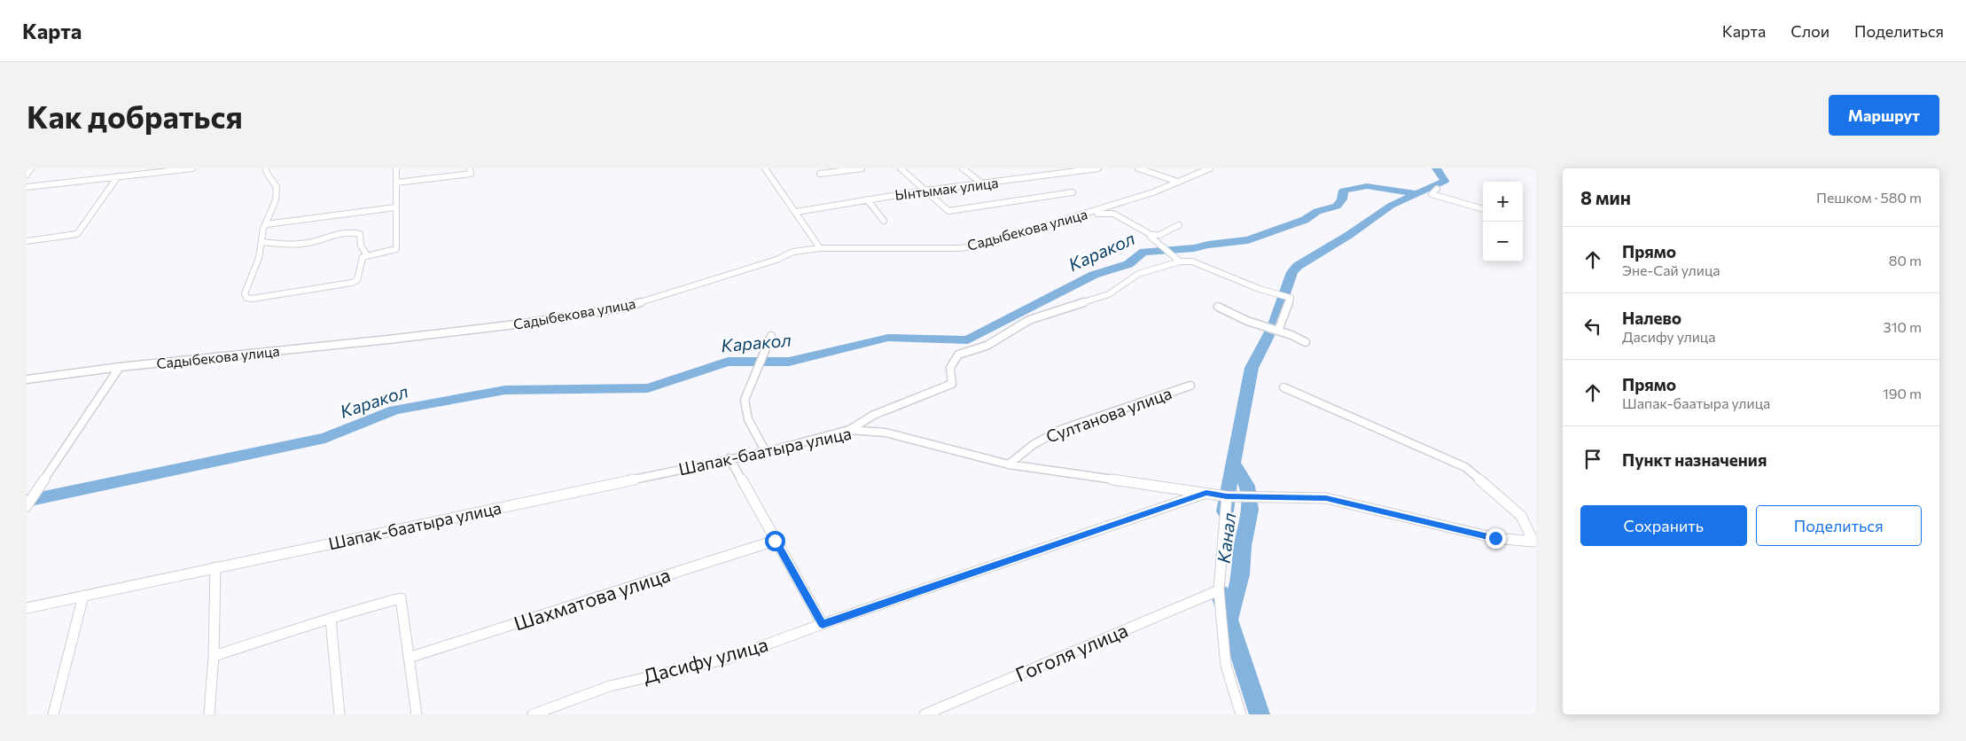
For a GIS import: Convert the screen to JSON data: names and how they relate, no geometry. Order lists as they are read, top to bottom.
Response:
{
  "streets": {
    "street": [
      "Ынтымак улица",
      "Садыбекова улица",
      "Султанова улица",
      "Шапак-баатыра улица",
      "Шахматова улица",
      "Гоголя улица",
      "Дасифу улица"
    ]
  },
  "crossings": [
    ["Султанова улица", "Шапак-баатыра улица"],
    ["Шапак-баатыра улица", "Дасифу улица"]
  ],
  "water": ["Каракол", "Канал"],
  "page": {
    "header": "Карта",
    "nav": ["Карта", "Слои", "Поделиться"],
    "buttons": [
      "Маршрут",
      ["Сохранить", "Поделиться"]
    ],
    "title": "Как добраться",
    "heading": ["8 мин", "Пешком · 580 m"],
    "map_buttons": ["+", "−"],
    "list": [
      ["Прямо", "Эне-Сай улица", "80 m"],
      ["Налево", "Дасифу улица", "310 m"],
      ["Прямо", "Шапак-баатыра улица", "190 m"],
      "Пункт назначения"
    ]
  }
}
